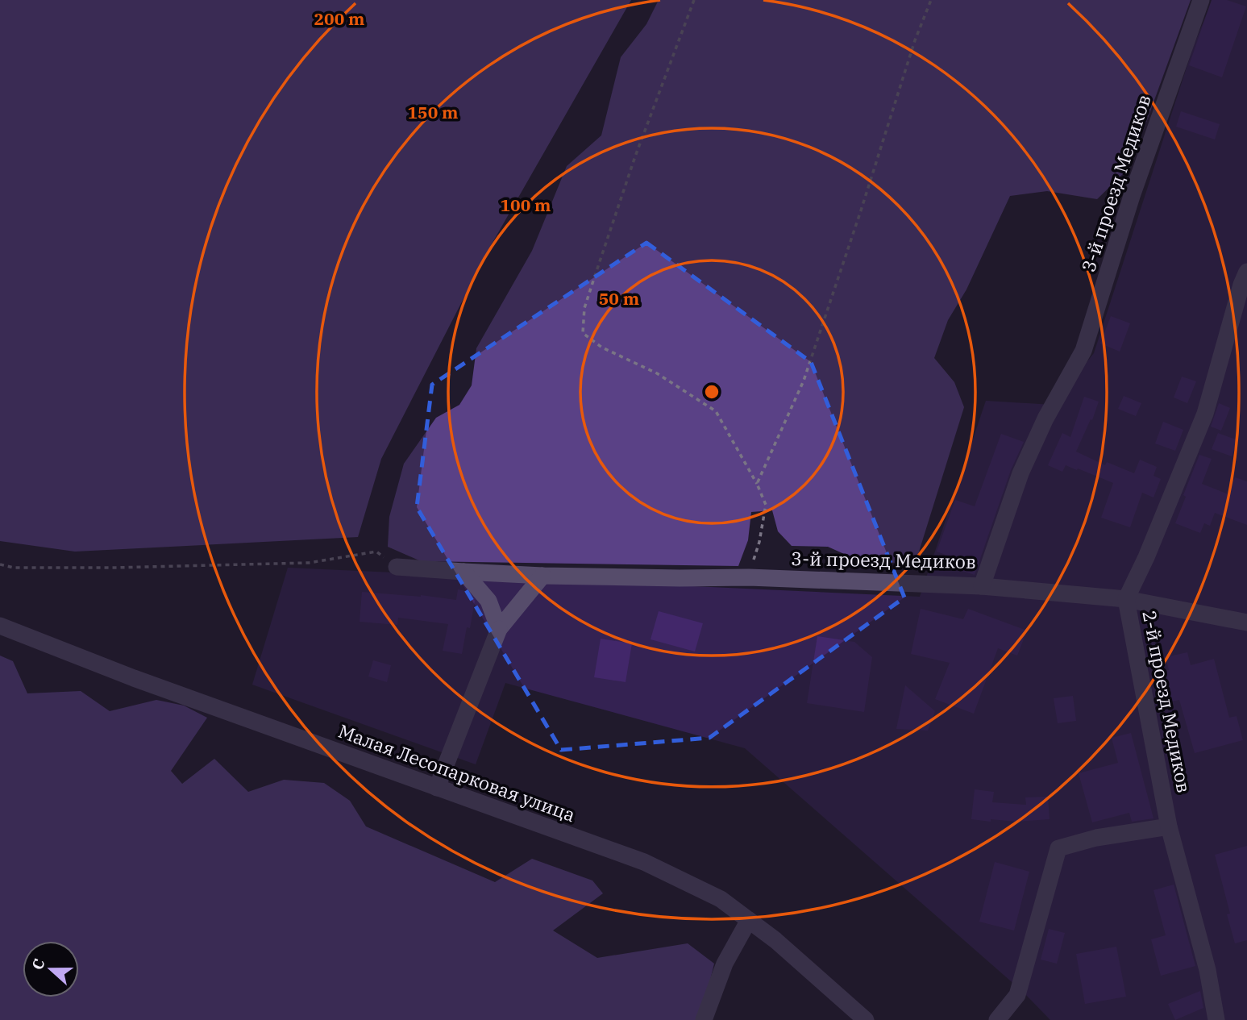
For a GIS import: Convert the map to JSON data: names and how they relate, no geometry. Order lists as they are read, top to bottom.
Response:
{
  "streets": {
    "street": ["3-й проезд Медиков", "2-й проезд Медиков", "Малая Лесопарковая улица"]
  },
  "north": "left",
  "rings": [
    "200 m",
    "150 m",
    "100 m",
    "50 m"
  ]
}
